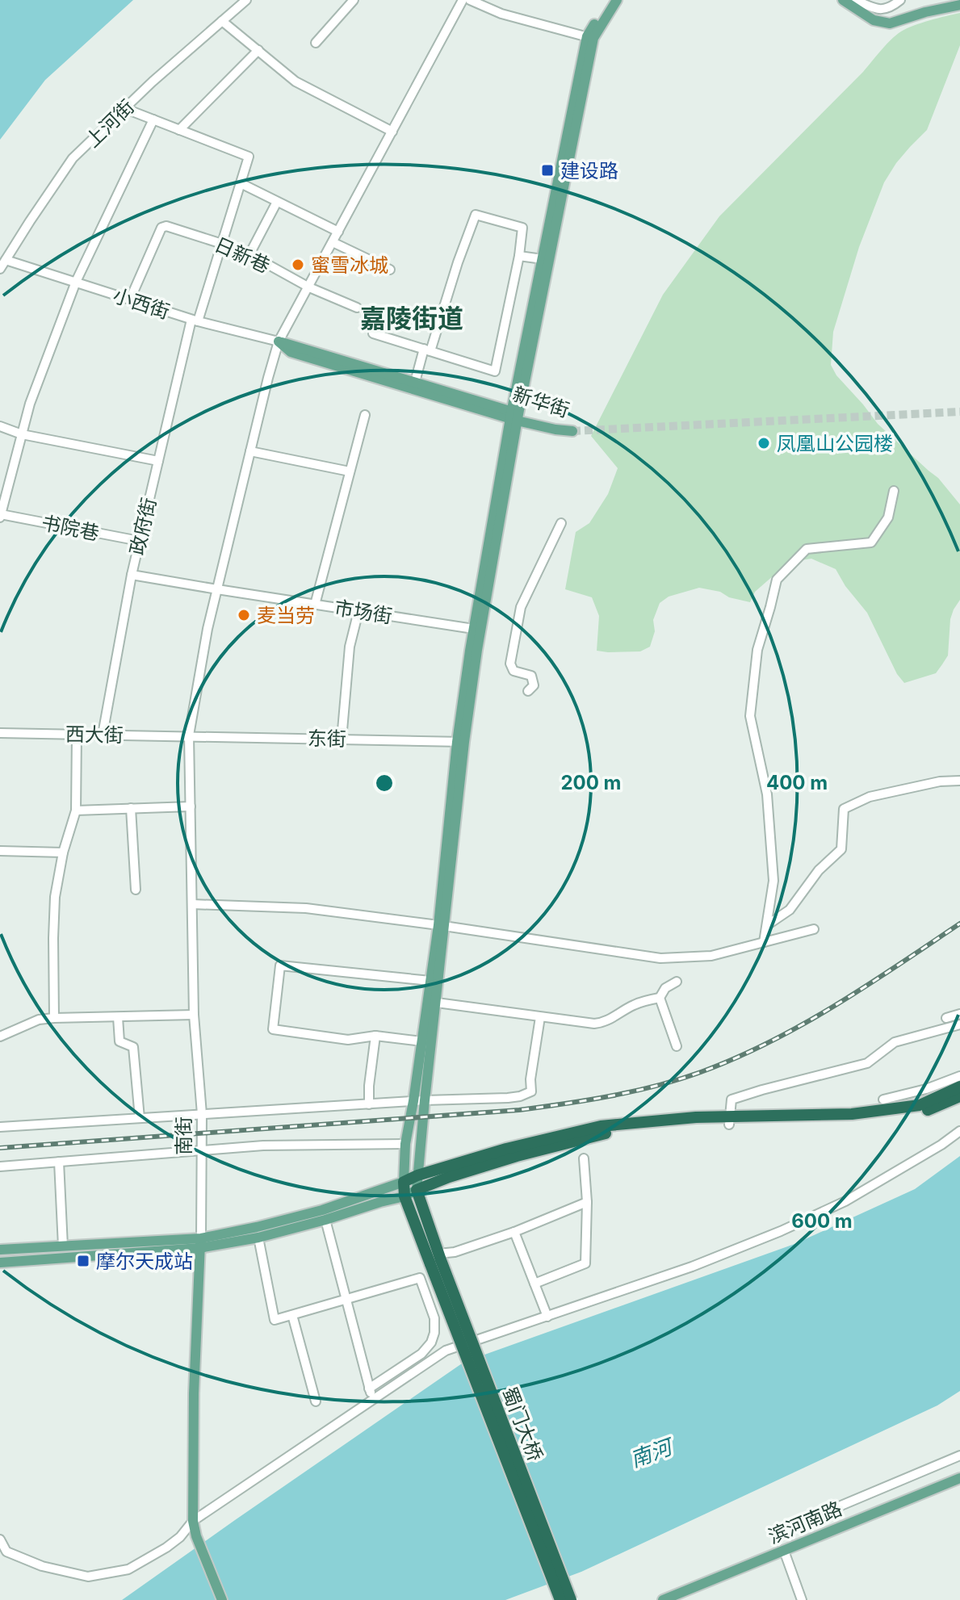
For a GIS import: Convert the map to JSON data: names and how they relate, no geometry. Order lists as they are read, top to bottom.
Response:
{
  "streets": {
    "highway": ["蜀门大桥"],
    "main road": ["新华街", "南街", "滨河南路"],
    "street": [
      "上河街",
      "日新巷",
      "小西街",
      "政府街",
      "书院巷",
      "市场街",
      "西大街",
      "东街"
    ]
  },
  "crossings": [
    ["上河街", "小西街"],
    ["日新巷", "小西街"],
    ["日新巷", "政府街"],
    ["日新巷", "南街"],
    ["小西街", "新华街"],
    ["小西街", "政府街"],
    ["小西街", "南街"],
    ["新华街", "南街"],
    ["政府街", "书院巷"],
    ["政府街", "市场街"],
    ["政府街", "西大街"],
    ["市场街", "南街"],
    ["西大街", "东街"],
    ["西大街", "南街"],
    ["东街", "南街"]
  ],
  "districts": ["嘉陵街道"],
  "water": ["南河"],
  "places": {
    "transit": ["建设路", "摩尔天成站"],
    "other": ["蜜雪冰城", "凤凰山公园楼", "麦当劳"]
  },
  "rings": ["200 m", "400 m", "600 m"]
}
